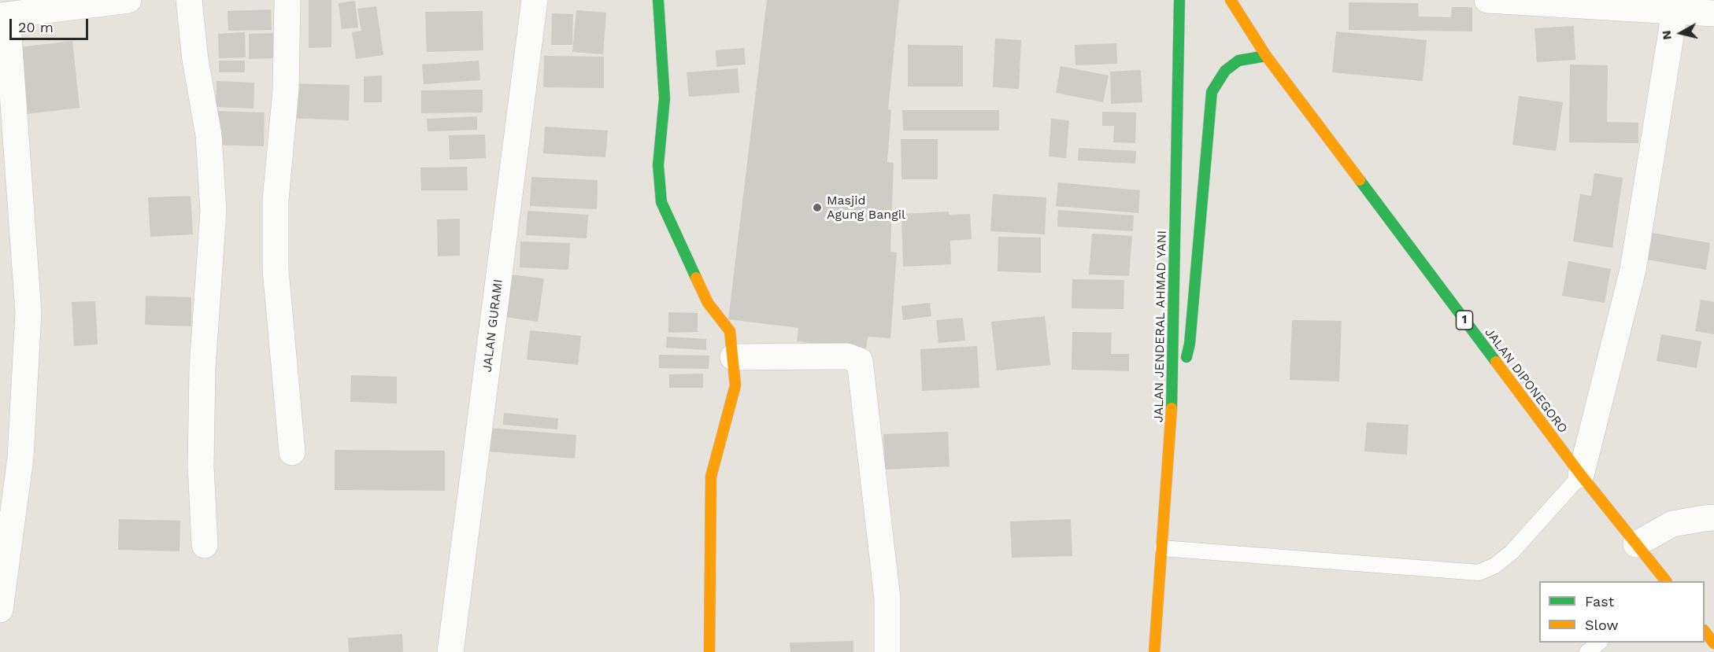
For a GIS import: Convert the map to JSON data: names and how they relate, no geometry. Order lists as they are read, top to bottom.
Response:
{
  "streets": {
    "main road": ["1", "JALAN JENDERAL AHMAD YANI", "JALAN DIPONEGORO"],
    "street": ["JALAN GURAMI"]
  },
  "crossings": [
    ["1", "JALAN DIPONEGORO"]
  ],
  "places": ["Masjid Agung Bangil"],
  "legend": ["Fast", "Slow"],
  "scale_bar": "20 m",
  "north": "left"
}
